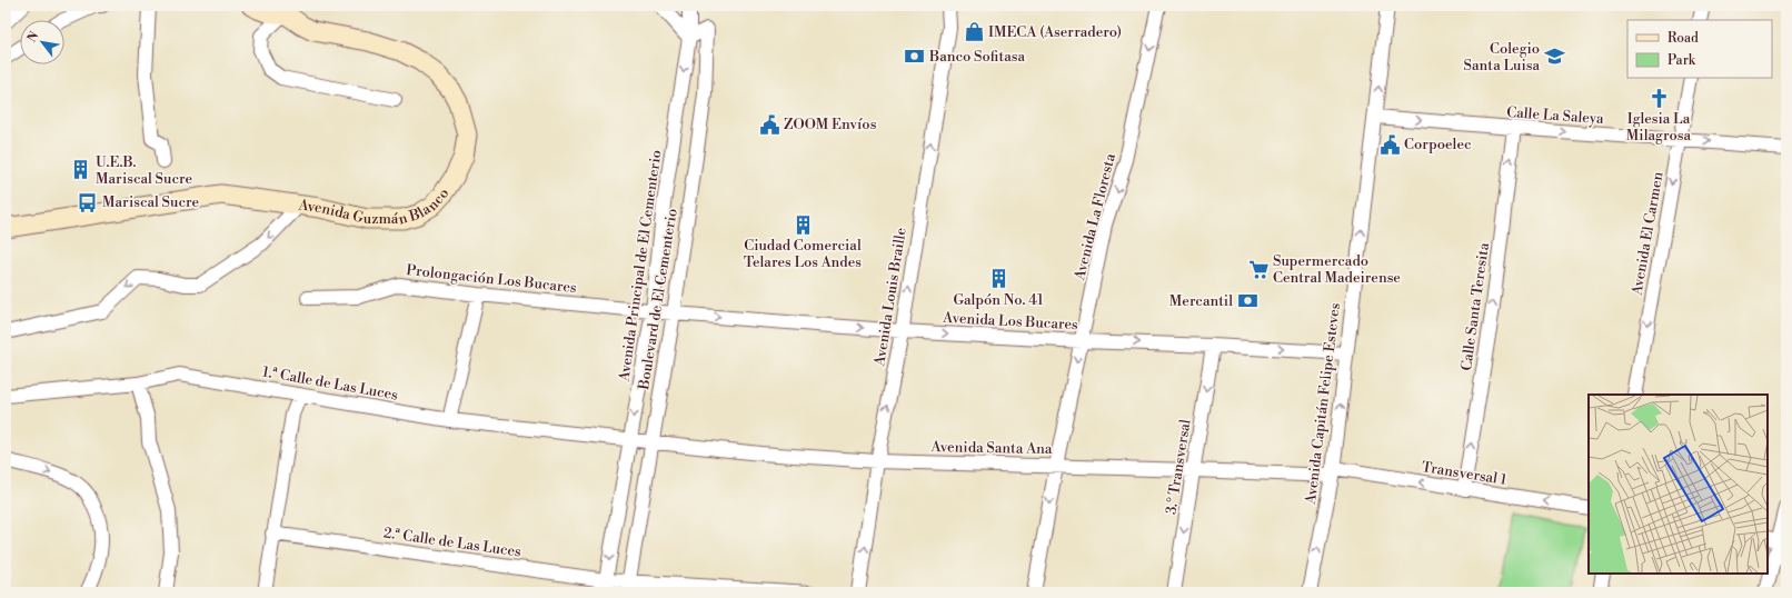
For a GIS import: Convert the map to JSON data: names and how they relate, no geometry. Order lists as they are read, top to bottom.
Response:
{
  "streets": {
    "street": [
      "Calle La Saleya",
      "Avenida Guzmán Blanco",
      "Avenida La Floresta",
      "Avenida El Carmen",
      "Avenida Principal de El Cementerio",
      "Prolongación Los Bucares",
      "Avenida Louis Braille",
      "Boulevard de El Cementerio",
      "Calle Santa Teresita",
      "Avenida Los Bucares",
      "1.ª Calle de Las Luces",
      "Avenida Capitán Felipe Esteves",
      "Avenida Santa Ana",
      "3.° Transversal",
      "Transversal 1",
      "2.ª Calle de Las Luces"
    ]
  },
  "crossings": [
    ["Calle La Saleya", "Avenida El Carmen"],
    ["Calle La Saleya", "Calle Santa Teresita"],
    ["Calle La Saleya", "Avenida Capitán Felipe Esteves"],
    ["Avenida La Floresta", "Avenida Los Bucares"],
    ["Avenida La Floresta", "Avenida Santa Ana"],
    ["Avenida Principal de El Cementerio", "Prolongación Los Bucares"],
    ["Avenida Principal de El Cementerio", "Boulevard de El Cementerio"],
    ["Avenida Principal de El Cementerio", "1.ª Calle de Las Luces"],
    ["Avenida Principal de El Cementerio", "2.ª Calle de Las Luces"],
    ["Prolongación Los Bucares", "Boulevard de El Cementerio"],
    ["Prolongación Los Bucares", "Avenida Los Bucares"],
    ["Avenida Louis Braille", "Avenida Los Bucares"],
    ["Avenida Louis Braille", "Avenida Santa Ana"],
    ["Boulevard de El Cementerio", "Avenida Los Bucares"],
    ["Boulevard de El Cementerio", "1.ª Calle de Las Luces"],
    ["Boulevard de El Cementerio", "Avenida Santa Ana"],
    ["Boulevard de El Cementerio", "2.ª Calle de Las Luces"],
    ["Calle Santa Teresita", "Transversal 1"],
    ["Avenida Los Bucares", "Avenida Capitán Felipe Esteves"],
    ["Avenida Los Bucares", "3.° Transversal"],
    ["1.ª Calle de Las Luces", "Avenida Santa Ana"],
    ["Avenida Capitán Felipe Esteves", "Avenida Santa Ana"],
    ["Avenida Capitán Felipe Esteves", "Transversal 1"],
    ["Avenida Santa Ana", "3.° Transversal"],
    ["Avenida Santa Ana", "Transversal 1"]
  ],
  "one_way": [
    "Calle La Saleya",
    "Avenida La Floresta",
    "Avenida El Carmen",
    "Avenida Principal de El Cementerio",
    "Avenida Louis Braille",
    "Calle Santa Teresita",
    "Avenida Los Bucares",
    "Avenida Capitán Felipe Esteves",
    "3.° Transversal",
    "Transversal 1"
  ],
  "places": {
    "shop": ["IMECA (Aserradero)"],
    "bank": ["Banco Sofitasa", "Mercantil"],
    "school or university": ["Colegio Santa Luisa"],
    "church": ["Iglesia La Milagrosa"],
    "public building": ["ZOOM Envíos", "Corpoelec"],
    "building": ["U.E.B. Mariscal Sucre", "Ciudad Comercial Telares Los Andes", "Galpón No. 41"],
    "bus stop": ["Mariscal Sucre"],
    "supermarket": ["Supermercado Central Madeirense"]
  },
  "legend": ["Road", "Park"],
  "north": "top left"
}
